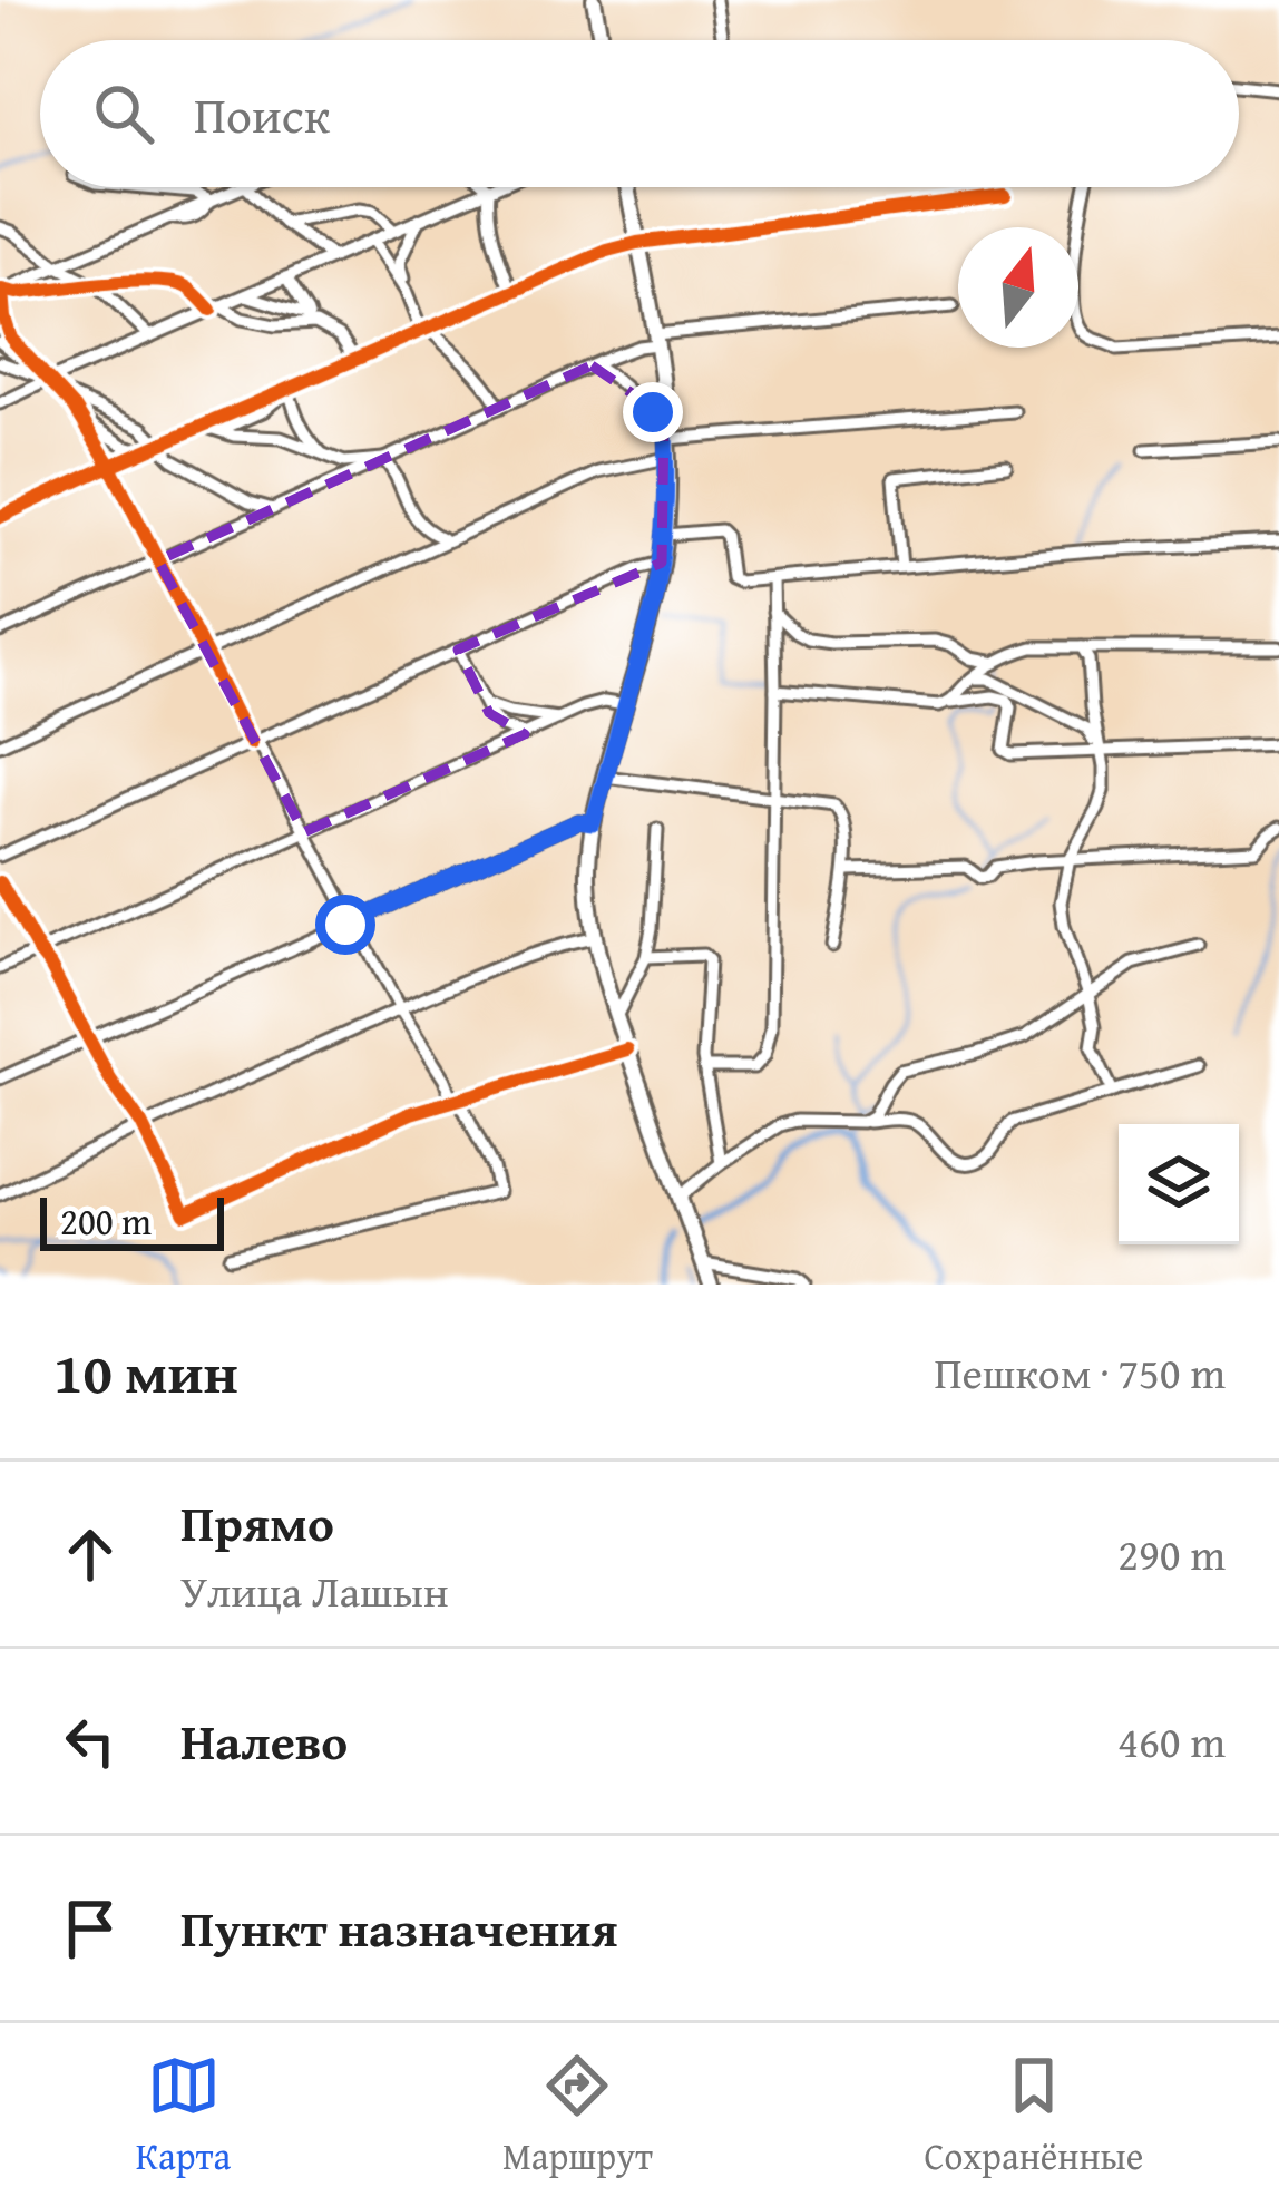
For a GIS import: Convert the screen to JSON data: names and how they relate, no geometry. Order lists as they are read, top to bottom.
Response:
{
  "scale_bar": "200 m",
  "north": "top",
  "page": {
    "search": "Поиск",
    "scale": "200 m",
    "heading": ["10 мин", "Пешком · 750 m"],
    "list": [
      ["Прямо", "Улица Лашын", "290 m"],
      ["Налево", "460 m"],
      "Пункт назначения"
    ],
    "nav": ["Карта", "Маршрут", "Сохранённые"]
  }
}
